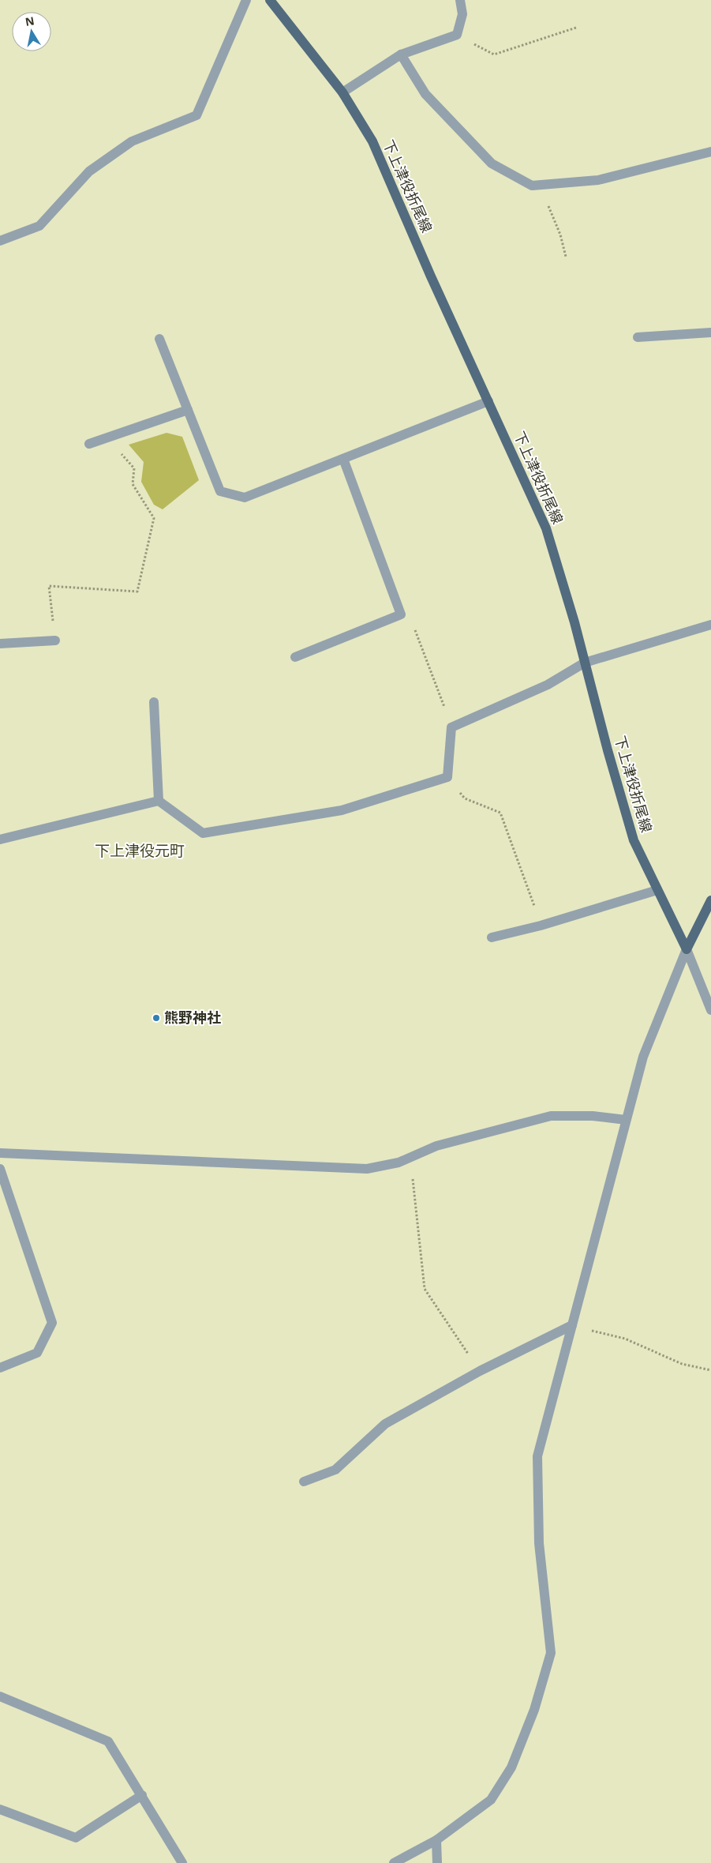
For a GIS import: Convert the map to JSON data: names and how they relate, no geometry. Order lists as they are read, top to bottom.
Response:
{
  "streets": {
    "main road": ["下上津役折尾線"]
  },
  "districts": ["下上津役元町"],
  "places": ["熊野神社"],
  "north": "top"
}
